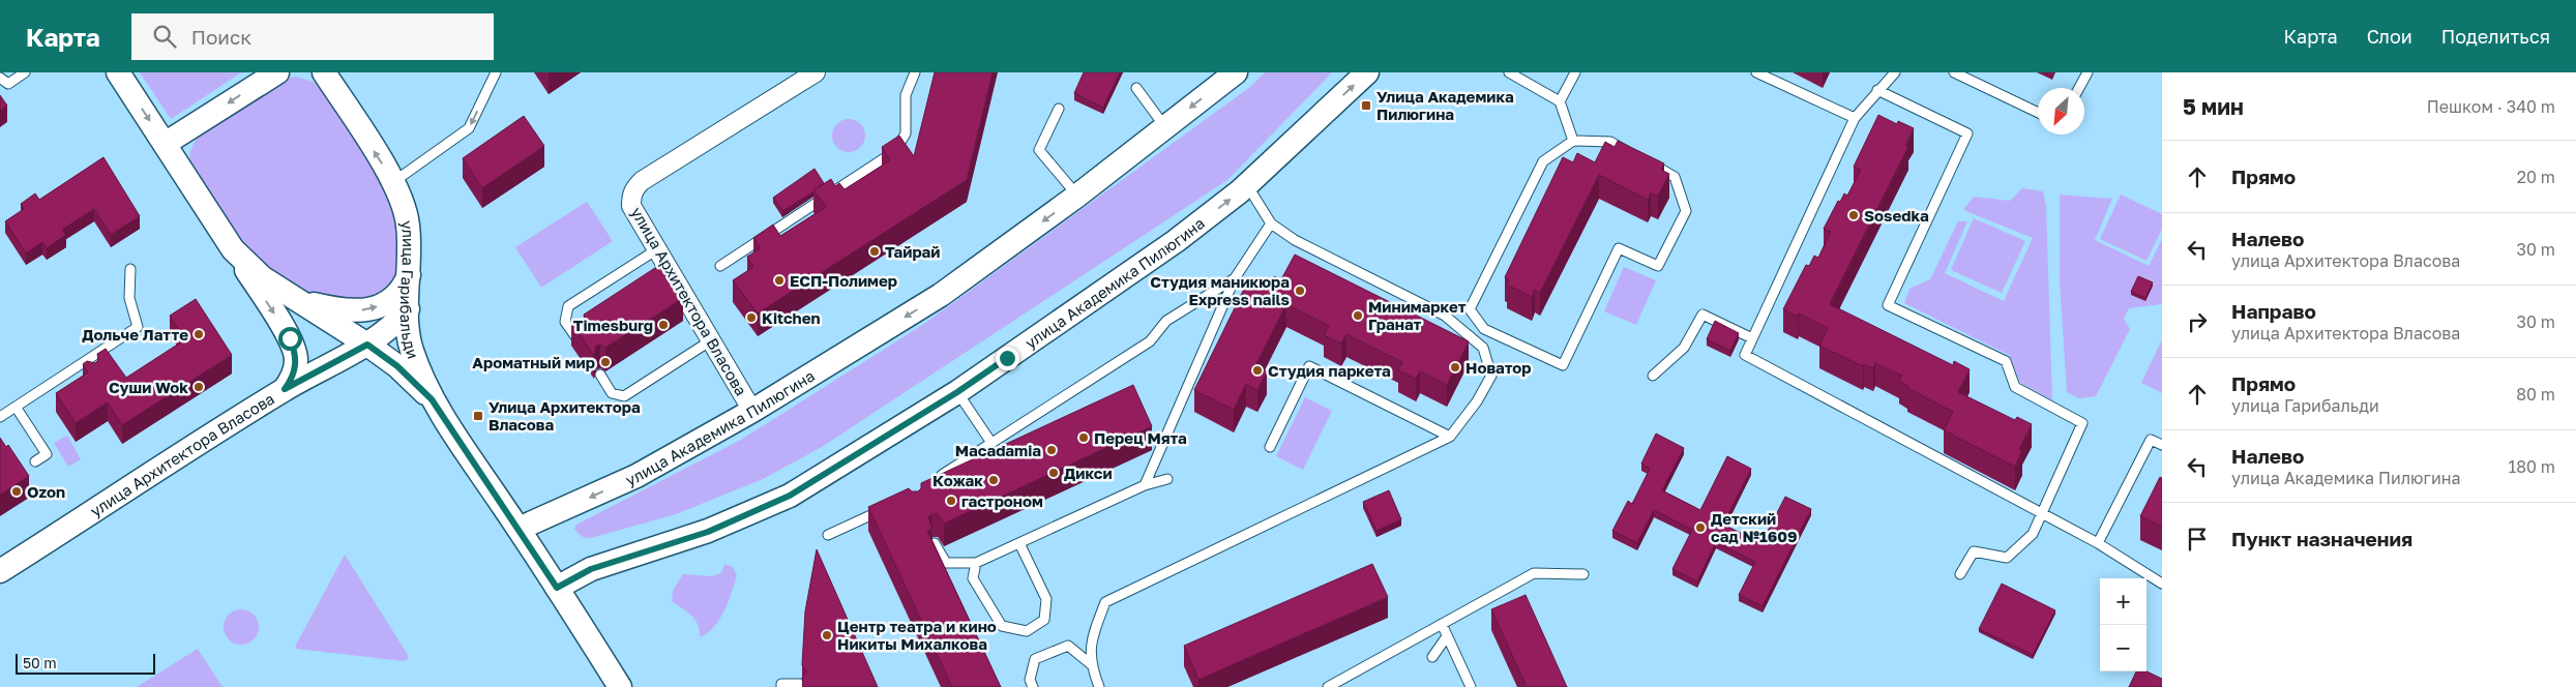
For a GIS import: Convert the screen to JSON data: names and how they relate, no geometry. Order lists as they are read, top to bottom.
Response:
{
  "streets": {
    "street": ["улица Академика Пилюгина", "улица Гарибальди", "улица Архитектора Власова"]
  },
  "crossings": [
    ["улица Академика Пилюгина", "улица Гарибальди"],
    ["улица Академика Пилюгина", "улица Архитектора Власова"],
    ["улица Гарибальди", "улица Архитектора Власова"]
  ],
  "places": {
    "transit": ["Улица Академика Пилюгина", "Улица Архитектора Власова"],
    "other": [
      "Sosedka",
      "Тайрай",
      "ЕСП-Полимер",
      "Студия маникюра Express nails",
      "Минимаркет Гранат",
      "Kitchen",
      "Timesburg",
      "Дольче Латте",
      "Ароматный мир",
      "Новатор",
      "Студия паркета",
      "Суши Wok",
      "Перец Мята",
      "Macadamia",
      "Дикси",
      "Кожак",
      "Ozon",
      "гастроном",
      "Детский сад №1609",
      "Центр театра и кино Никиты Михалкова"
    ]
  },
  "scale_bar": "50 m",
  "north": "bottom left",
  "page": {
    "header": "Карта",
    "search": "Поиск",
    "nav": ["Карта", "Слои", "Поделиться"],
    "heading": ["5 мин", "Пешком · 340 m"],
    "list": [
      ["Прямо", "20 m"],
      ["Налево", "улица Архитектора Власова", "30 m"],
      ["Направо", "улица Архитектора Власова", "30 m"],
      ["Прямо", "улица Гарибальди", "80 m"],
      ["Налево", "улица Академика Пилюгина", "180 m"],
      "Пункт назначения"
    ],
    "map_buttons": ["+", "−"],
    "scale": "50 m"
  }
}
